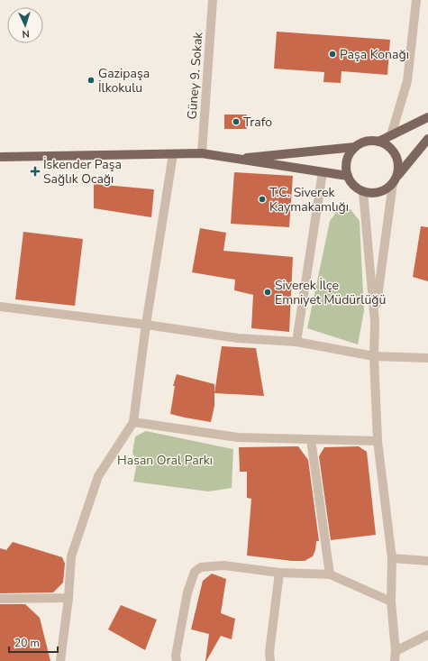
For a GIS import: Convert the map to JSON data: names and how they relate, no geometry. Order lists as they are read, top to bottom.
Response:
{
  "streets": {
    "street": ["Güney 9. Sokak"]
  },
  "parks": ["Hasan Oral Parkı"],
  "places": {
    "other": [
      "Paşa Konağı",
      "Gazipaşa İlkokulu",
      "Trafo",
      "T.C. Siverek Kaymakamlığı",
      "Siverek İlçe Emniyet Müdürlüğü"
    ],
    "health": ["İskender Paşa Sağlık Ocağı"]
  },
  "scale_bar": "20 m",
  "north": "bottom"
}
